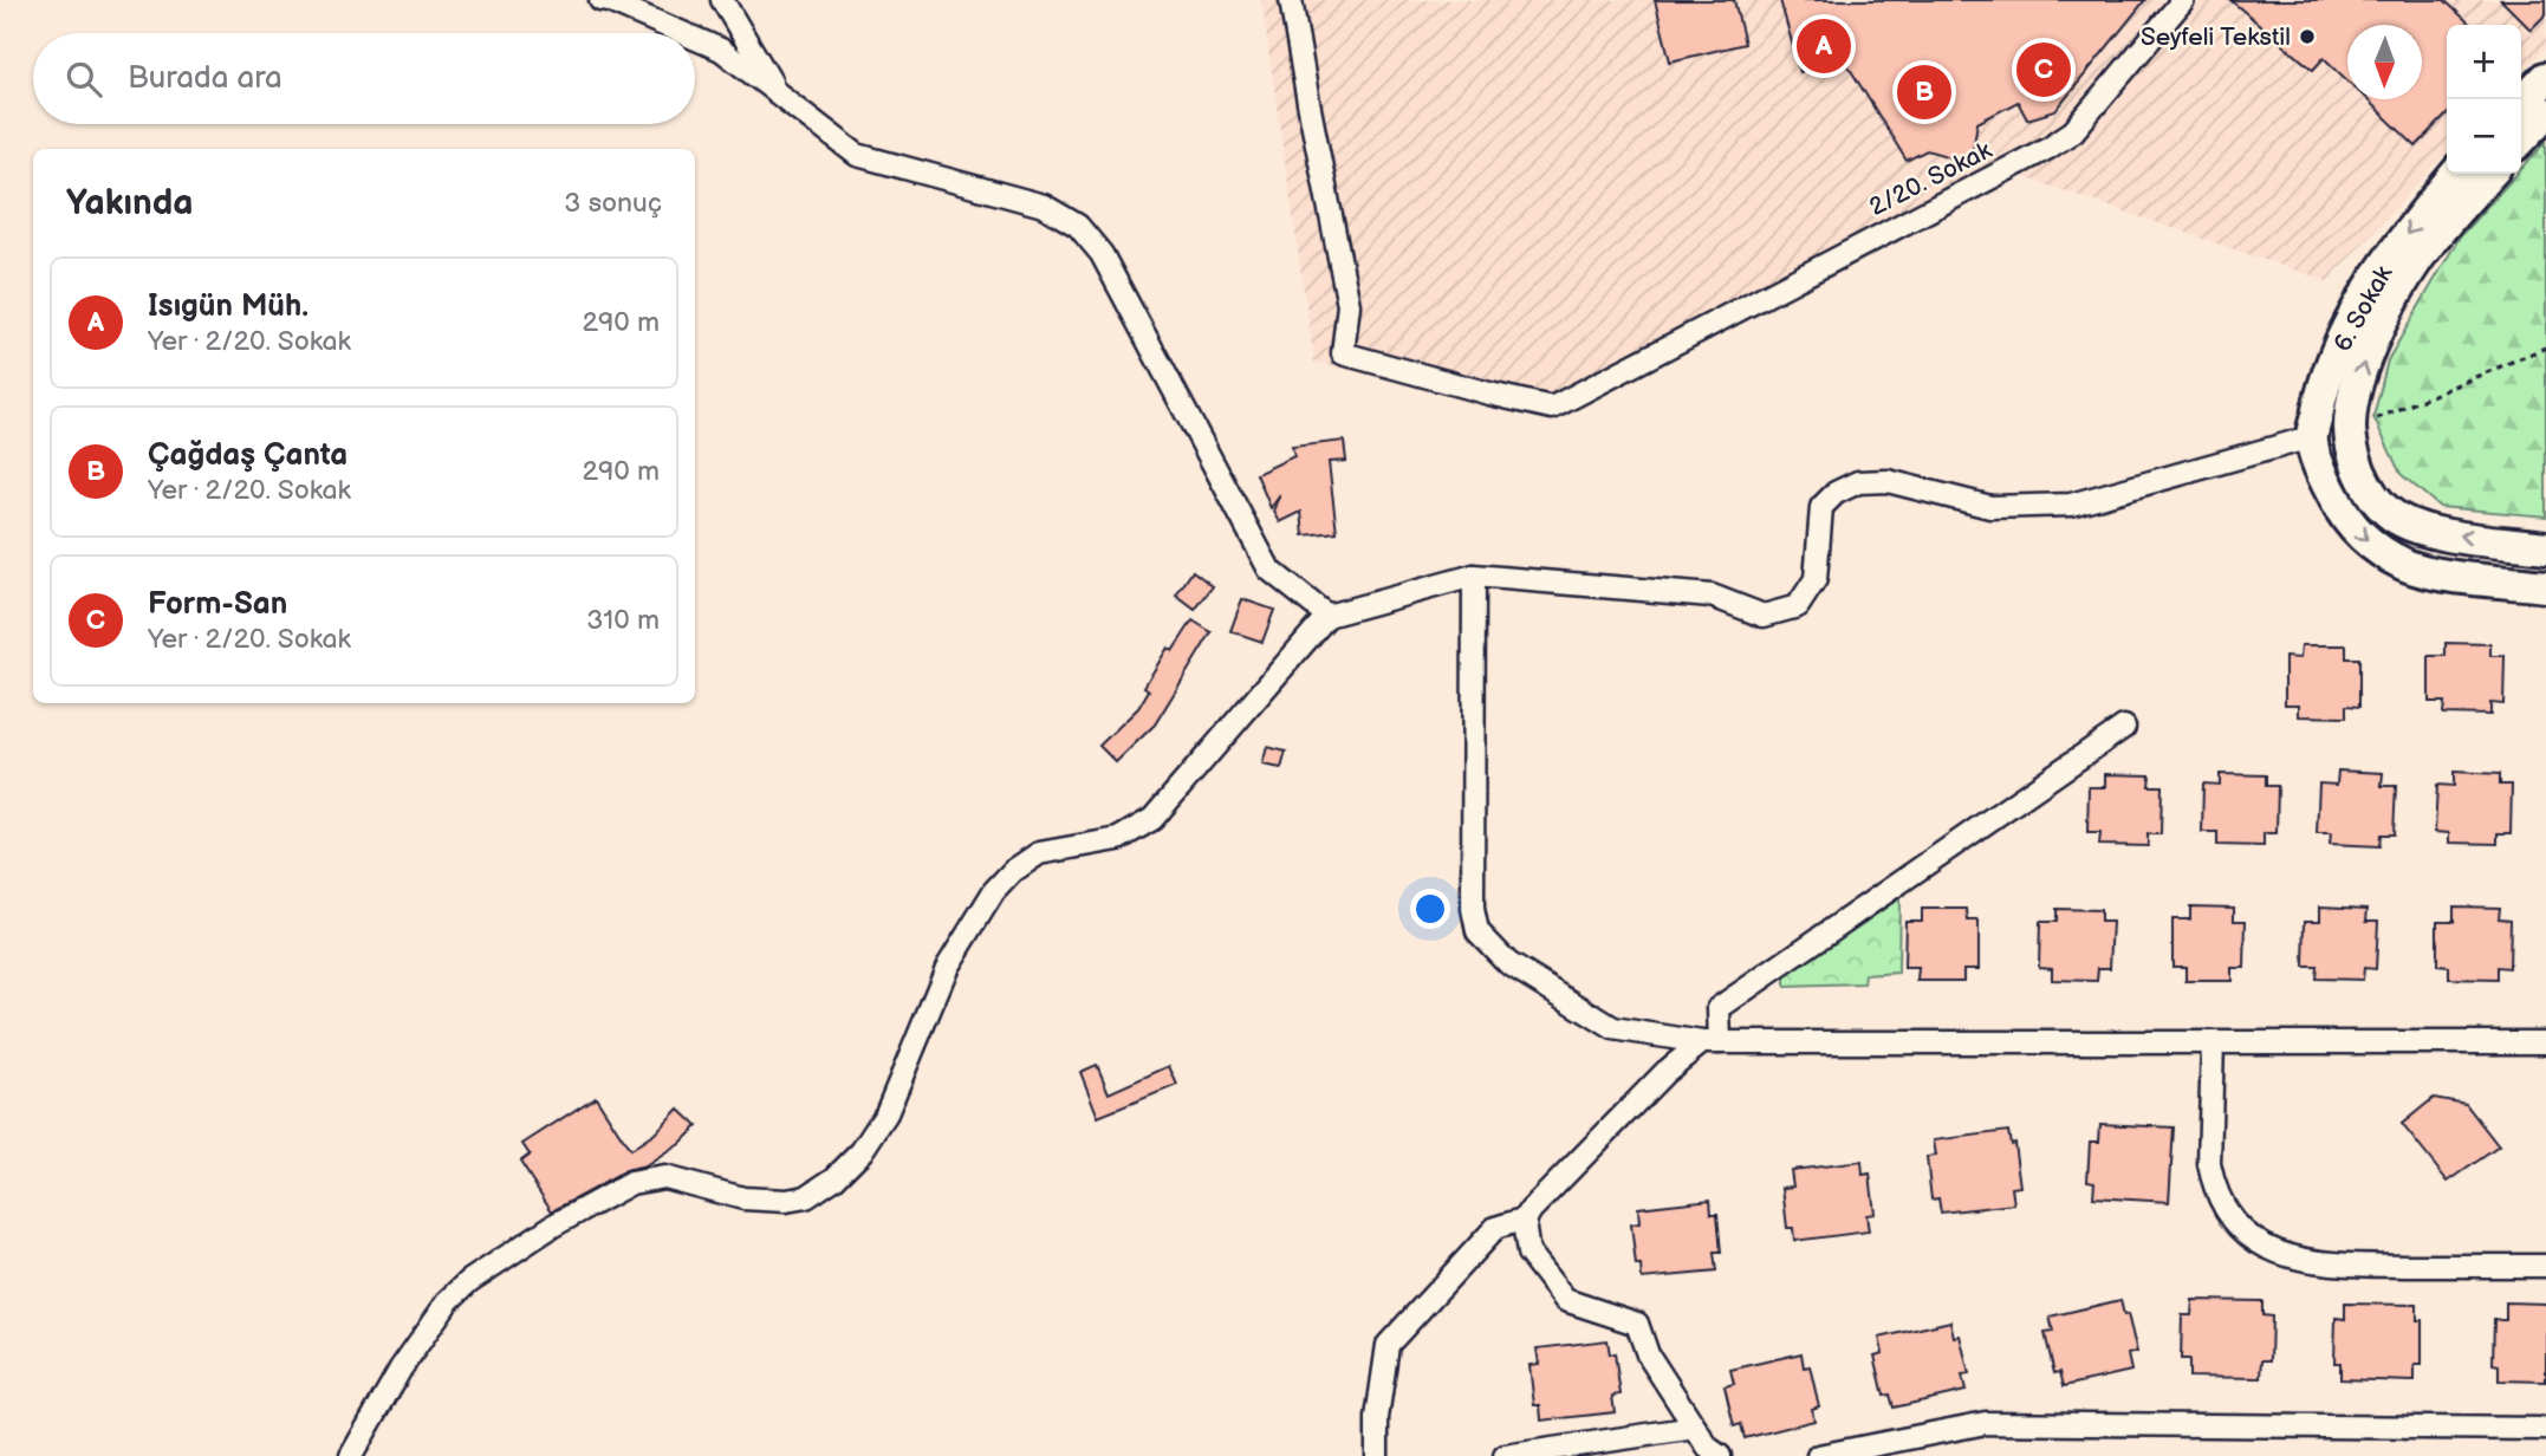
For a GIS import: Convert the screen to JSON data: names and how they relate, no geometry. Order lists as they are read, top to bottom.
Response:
{
  "streets": {
    "main road": ["6. Sokak"],
    "street": ["2/20. Sokak"]
  },
  "places": ["Seyfeli Tekstil"],
  "north": "bottom",
  "page": {
    "pins": ["A", "C", "B"],
    "map_buttons": ["+", "−"],
    "search": "Burada ara",
    "heading": ["Yakında", "3 sonuç"],
    "list": [
      {
        "mark": "A",
        "name": "Isıgün Müh.",
        "note": "Yer · 2/20. Sokak",
        "value": "290 m"
      },
      {
        "mark": "B",
        "name": "Çağdaş Çanta",
        "note": "Yer · 2/20. Sokak",
        "value": "290 m"
      },
      {
        "mark": "C",
        "name": "Form-San",
        "note": "Yer · 2/20. Sokak",
        "value": "310 m"
      }
    ]
  }
}
